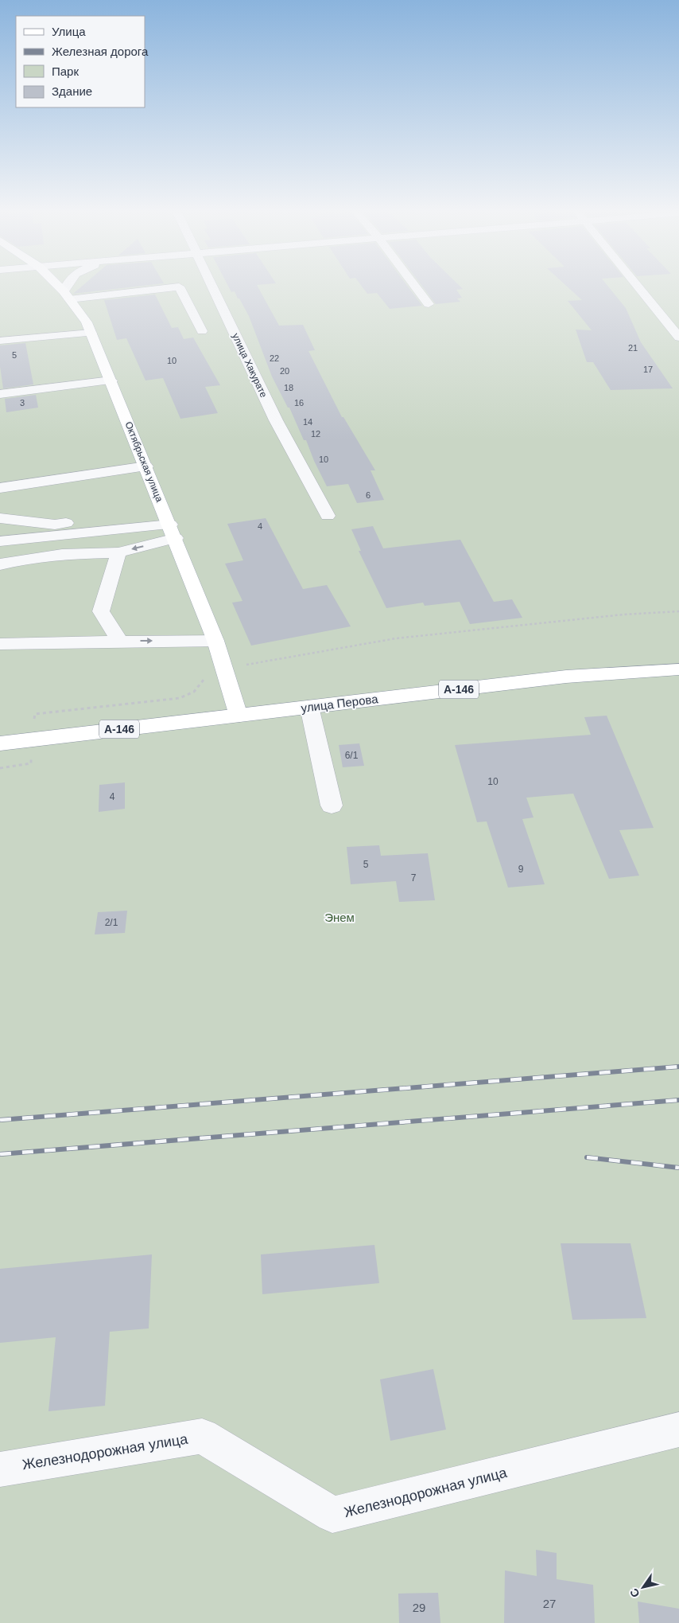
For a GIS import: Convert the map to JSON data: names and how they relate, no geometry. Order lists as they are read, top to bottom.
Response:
{
  "streets": {
    "main road": ["Октябрьская улица", "А-146", "улица Перова"],
    "street": ["улица Хакурате", "Железнодорожная улица"]
  },
  "crossings": [
    ["Октябрьская улица", "улица Перова"]
  ],
  "parks": ["Энем"],
  "house_numbers": [
    "21",
    "5",
    "22",
    "10",
    "17",
    "20",
    "18",
    "3",
    "16",
    "14",
    "12",
    "10",
    "6",
    "4",
    "6/1",
    "10",
    "4",
    "5",
    "9",
    "7",
    "2/1",
    "27",
    "29"
  ],
  "legend": [
    "Улица",
    "Железная дорога",
    "Парк",
    "Здание"
  ],
  "north": "bottom left"
}
